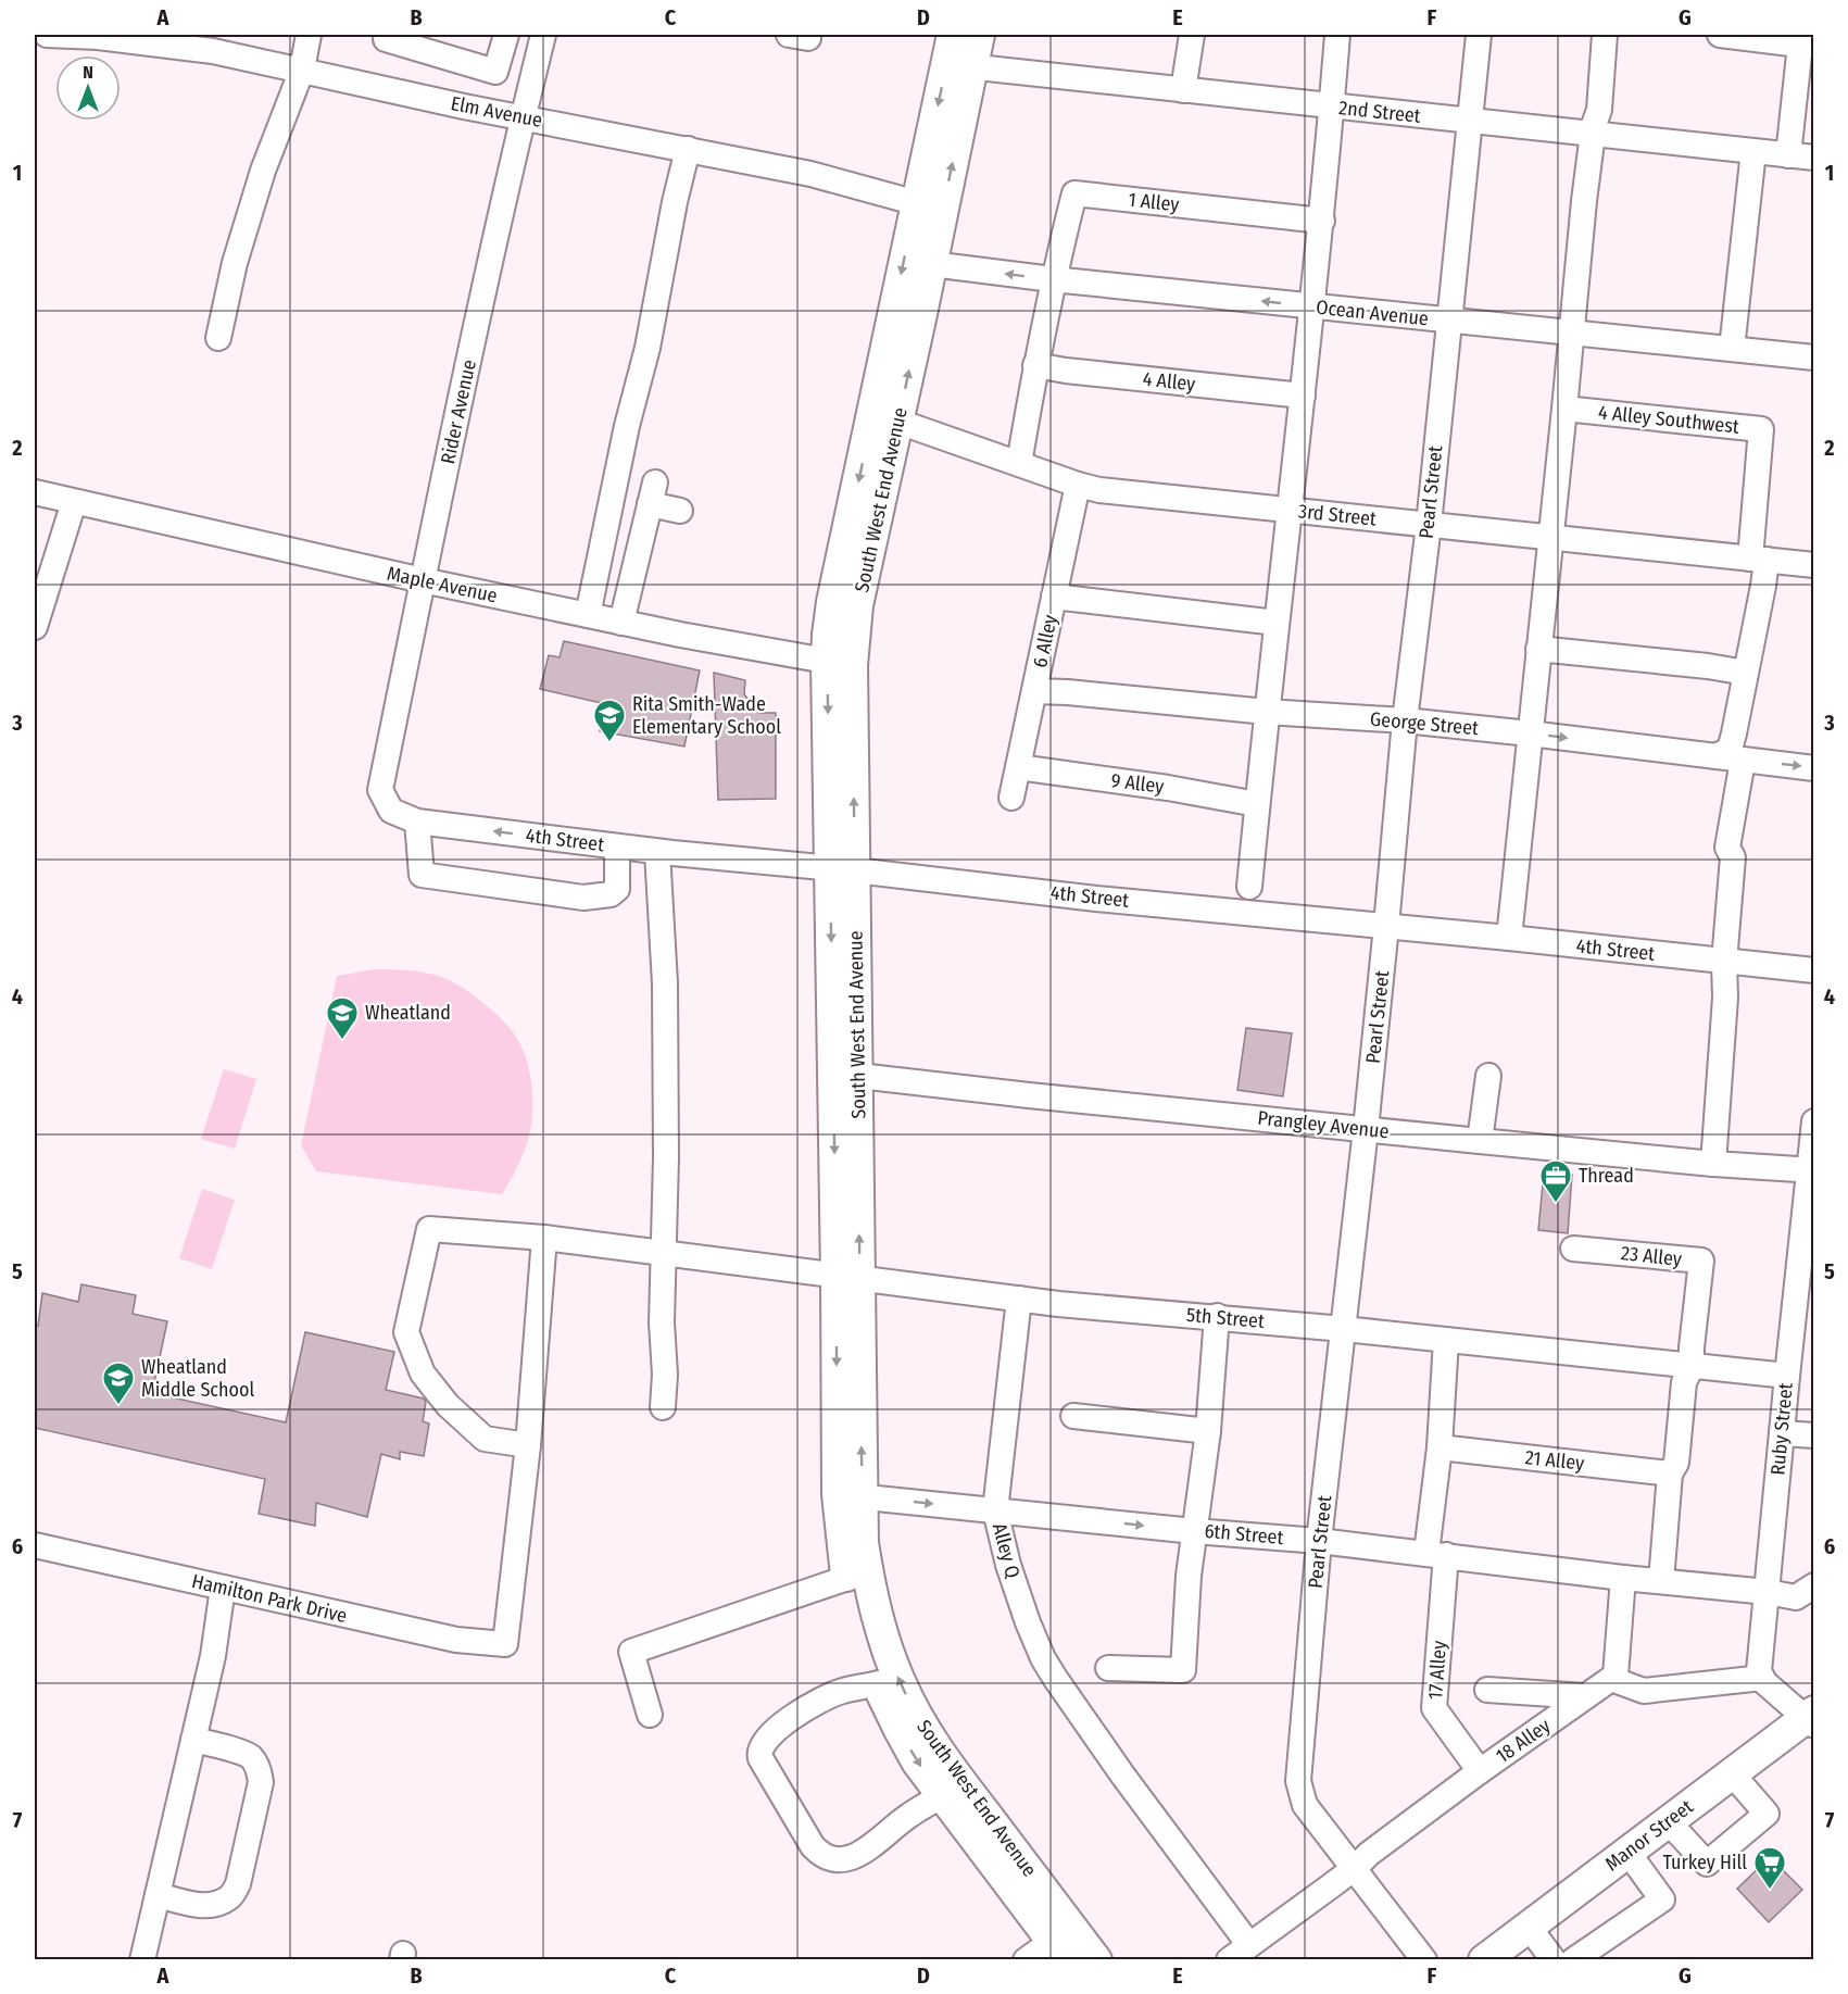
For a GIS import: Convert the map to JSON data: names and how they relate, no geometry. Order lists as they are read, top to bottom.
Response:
{
  "streets": {
    "main road": ["South West End Avenue", "Manor Street"],
    "street": [
      "Elm Avenue",
      "2nd Street",
      "1 Alley",
      "Ocean Avenue",
      "4 Alley",
      "Rider Avenue",
      "4 Alley Southwest",
      "Pearl Street",
      "3rd Street",
      "Maple Avenue",
      "6 Alley",
      "George Street",
      "9 Alley",
      "4th Street",
      "Prangley Avenue",
      "23 Alley",
      "5th Street",
      "Ruby Street",
      "21 Alley",
      "6th Street",
      "Alley Q",
      "Hamilton Park Drive",
      "17 Alley",
      "18 Alley"
    ]
  },
  "crossings": [
    ["Elm Avenue", "Rider Avenue"],
    ["Elm Avenue", "South West End Avenue"],
    ["2nd Street", "Pearl Street"],
    ["2nd Street", "South West End Avenue"],
    ["1 Alley", "Ocean Avenue"],
    ["Ocean Avenue", "Pearl Street"],
    ["Ocean Avenue", "South West End Avenue"],
    ["Rider Avenue", "Maple Avenue"],
    ["Rider Avenue", "4th Street"],
    ["4 Alley Southwest", "3rd Street"],
    ["Pearl Street", "3rd Street"],
    ["Pearl Street", "George Street"],
    ["Pearl Street", "4th Street"],
    ["Pearl Street", "Prangley Avenue"],
    ["Pearl Street", "5th Street"],
    ["Pearl Street", "6th Street"],
    ["Pearl Street", "18 Alley"],
    ["South West End Avenue", "3rd Street"],
    ["South West End Avenue", "Maple Avenue"],
    ["South West End Avenue", "4th Street"],
    ["South West End Avenue", "Prangley Avenue"],
    ["South West End Avenue", "5th Street"],
    ["South West End Avenue", "6th Street"],
    ["3rd Street", "6 Alley"],
    ["6 Alley", "George Street"],
    ["6 Alley", "9 Alley"],
    ["Prangley Avenue", "Ruby Street"],
    ["23 Alley", "5th Street"],
    ["5th Street", "Ruby Street"],
    ["5th Street", "Alley Q"],
    ["5th Street", "Hamilton Park Drive"],
    ["5th Street", "17 Alley"],
    ["Ruby Street", "6th Street"],
    ["21 Alley", "17 Alley"],
    ["6th Street", "Alley Q"],
    ["6th Street", "17 Alley"],
    ["Alley Q", "18 Alley"],
    ["17 Alley", "18 Alley"]
  ],
  "one_way": ["Ocean Avenue"],
  "places": {
    "school or university": ["Rita Smith-Wade Elementary School", "Wheatland", "Wheatland Middle School"],
    "office": ["Thread"],
    "supermarket": ["Turkey Hill"]
  },
  "north": "top",
  "grid": {
    "columns": [
      "A",
      "B",
      "C",
      "D",
      "E",
      "F",
      "G"
    ],
    "rows": [
      "1",
      "2",
      "3",
      "4",
      "5",
      "6",
      "7"
    ]
  }
}
